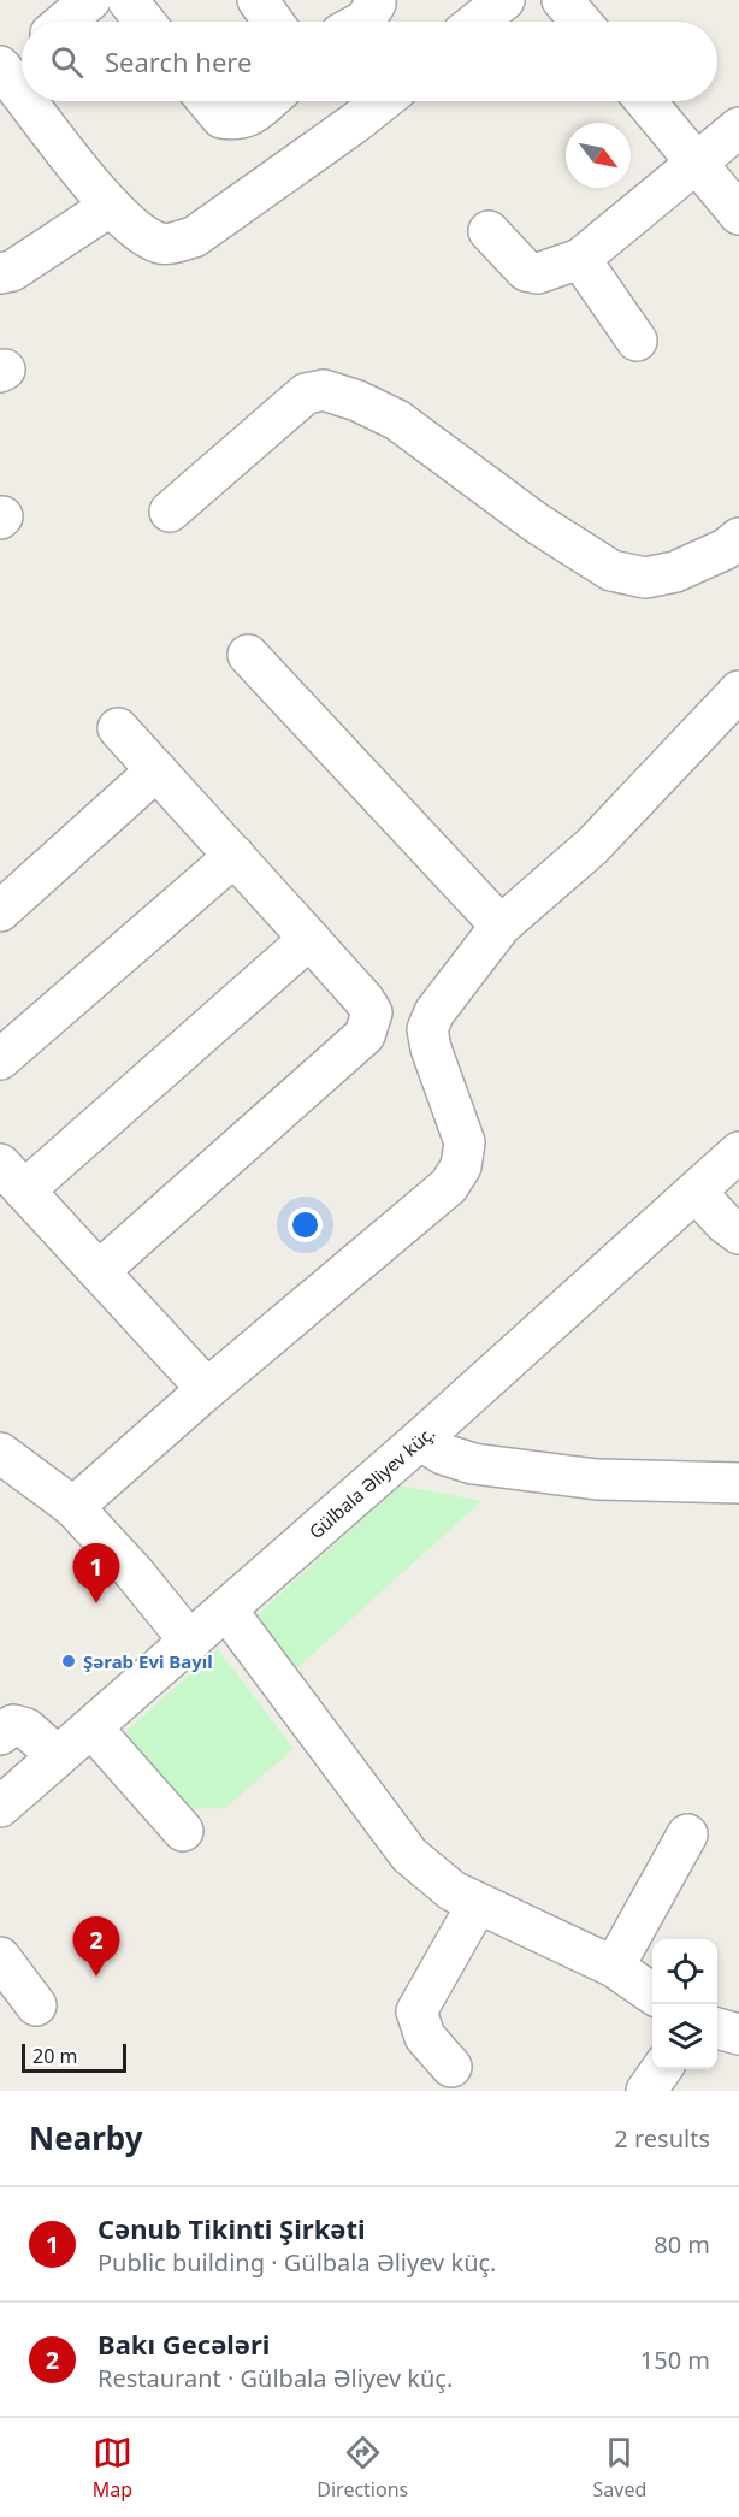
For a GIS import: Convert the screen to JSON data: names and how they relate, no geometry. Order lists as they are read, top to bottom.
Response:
{
  "streets": {
    "street": ["Gülbala Əliyev küç."]
  },
  "places": ["Şərab Evi Bayıl"],
  "scale_bar": "20 m",
  "north": "bottom right",
  "page": {
    "search": "Search here",
    "pins": ["1", "2"],
    "scale": "20 m",
    "heading": ["Nearby", "2 results"],
    "list": [
      {
        "mark": "1",
        "name": "Cənub Tikinti Şirkəti",
        "note": "Public building · Gülbala Əliyev küç.",
        "value": "80 m"
      },
      {
        "mark": "2",
        "name": "Bakı Gecələri",
        "note": "Restaurant · Gülbala Əliyev küç.",
        "value": "150 m"
      }
    ],
    "nav": ["Map", "Directions", "Saved"]
  }
}
